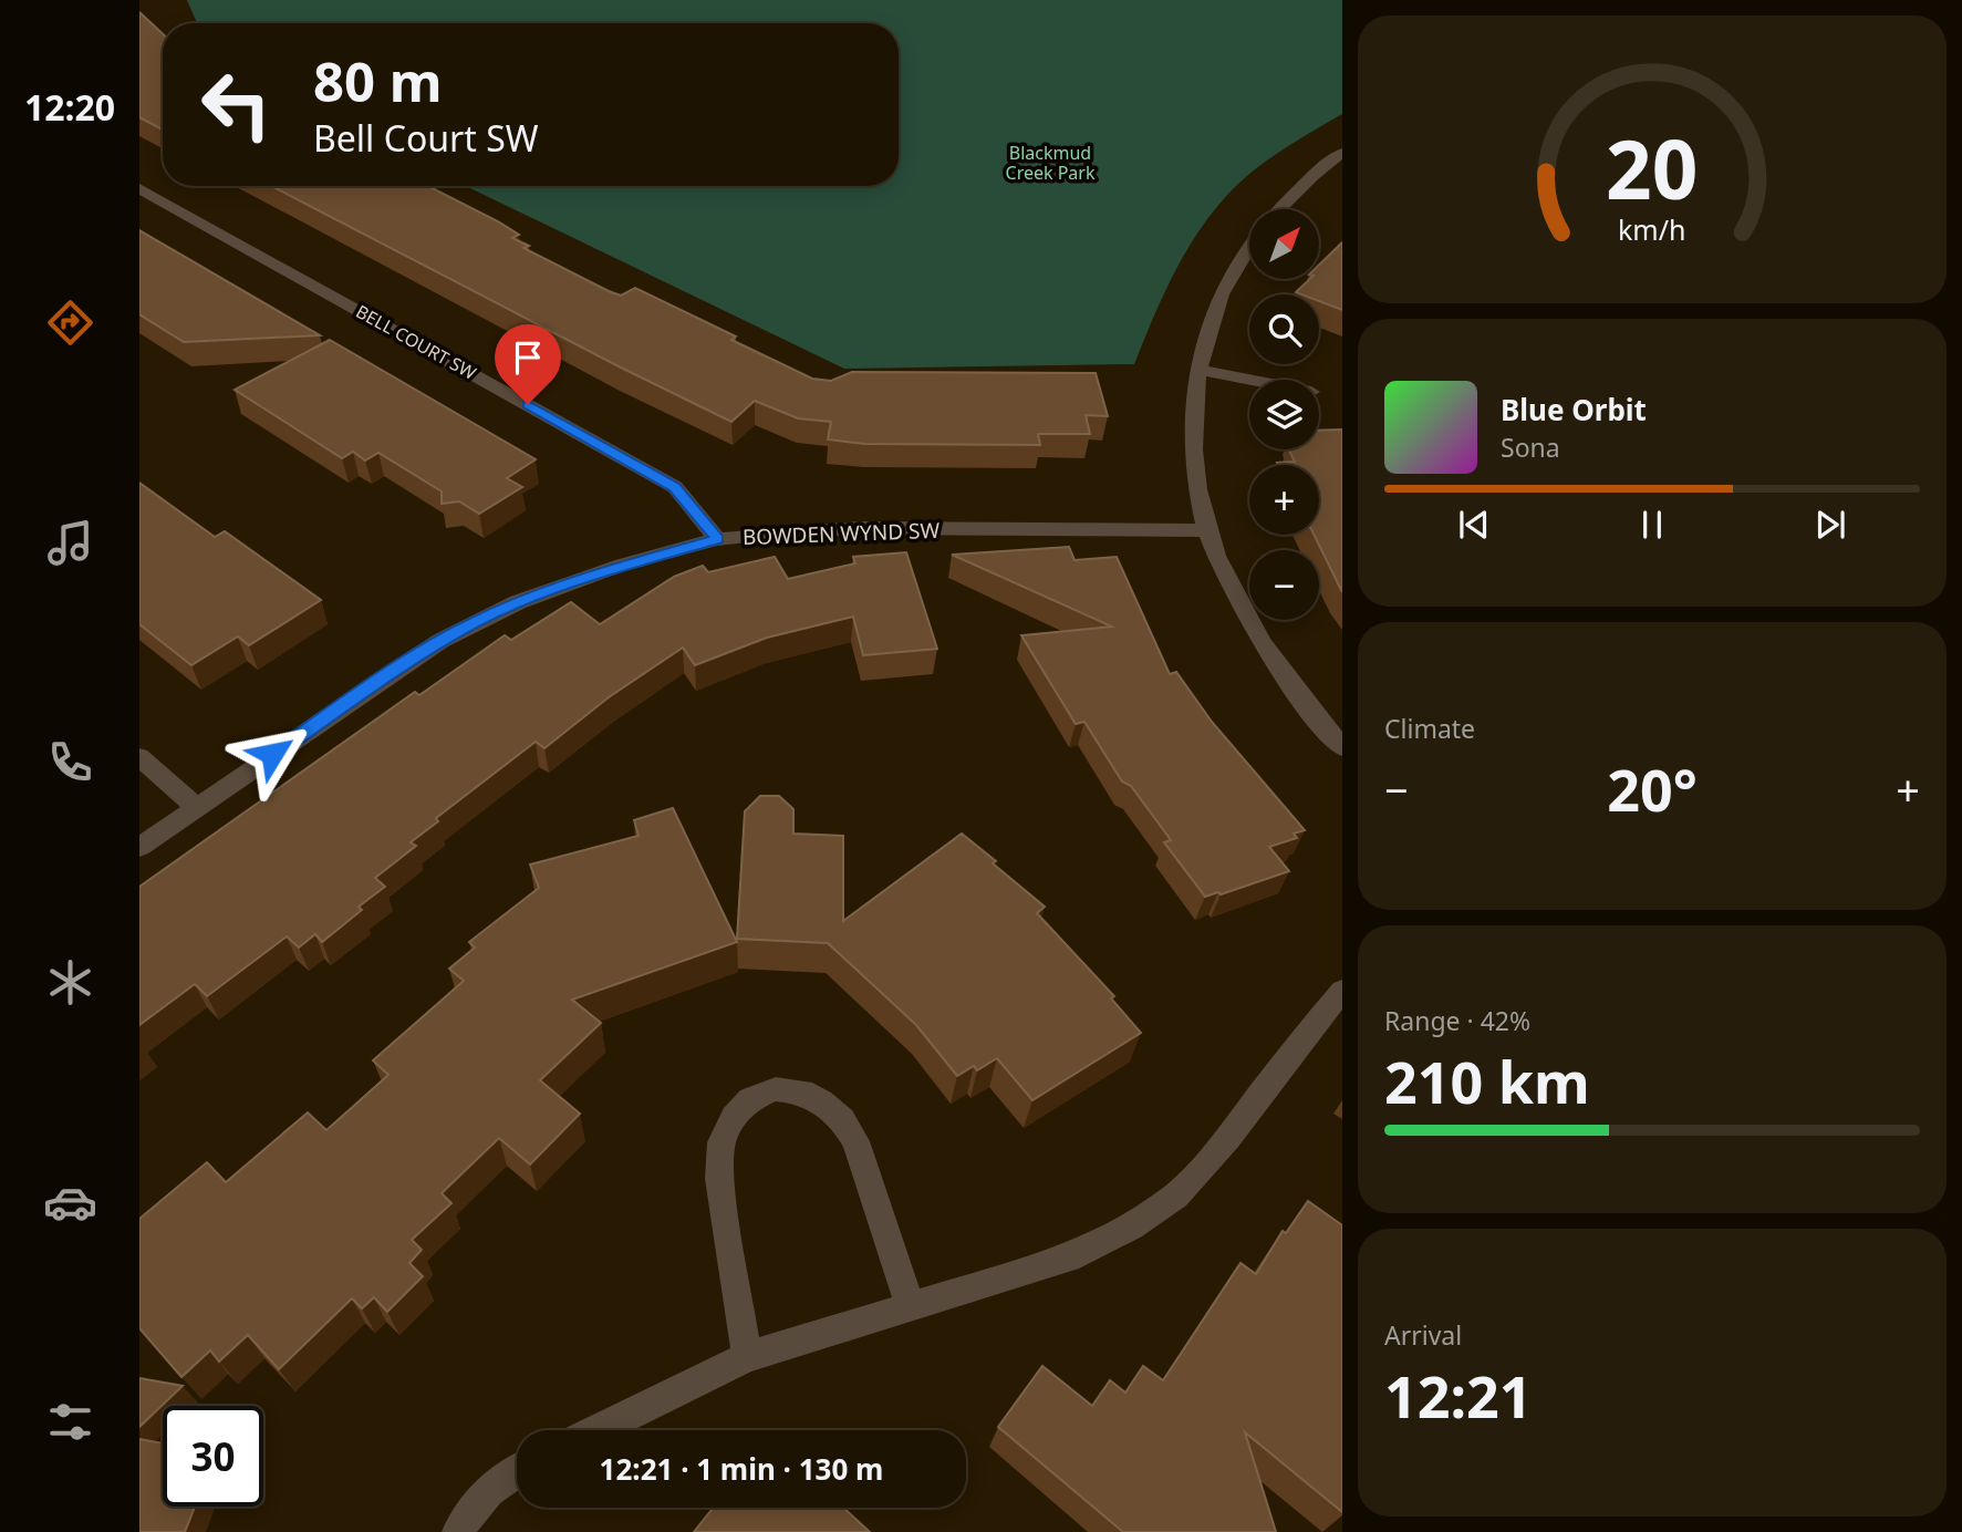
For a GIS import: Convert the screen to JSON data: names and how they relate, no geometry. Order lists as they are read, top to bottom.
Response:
{
  "streets": {
    "street": ["BELL COURT SW", "BOWDEN WYND SW"]
  },
  "crossings": [
    ["BELL COURT SW", "BOWDEN WYND SW"]
  ],
  "parks": ["Blackmud Creek Park"],
  "north": "top right",
  "page": {
    "tabs": "12:20",
    "turn": ["80 m", "Bell Court SW"],
    "map_buttons": ["+", "−"],
    "song": ["Blue Orbit", "Sona"],
    "tile": [
      "Climate",
      ["Range · 42%", "210 km"],
      ["Arrival", "12:21"]
    ],
    "heat": ["−", "20°", "+"],
    "limit": "30",
    "trip": "12:21 · 1 min · 130 m",
    "gauge": ["20", "km/h"]
  }
}
